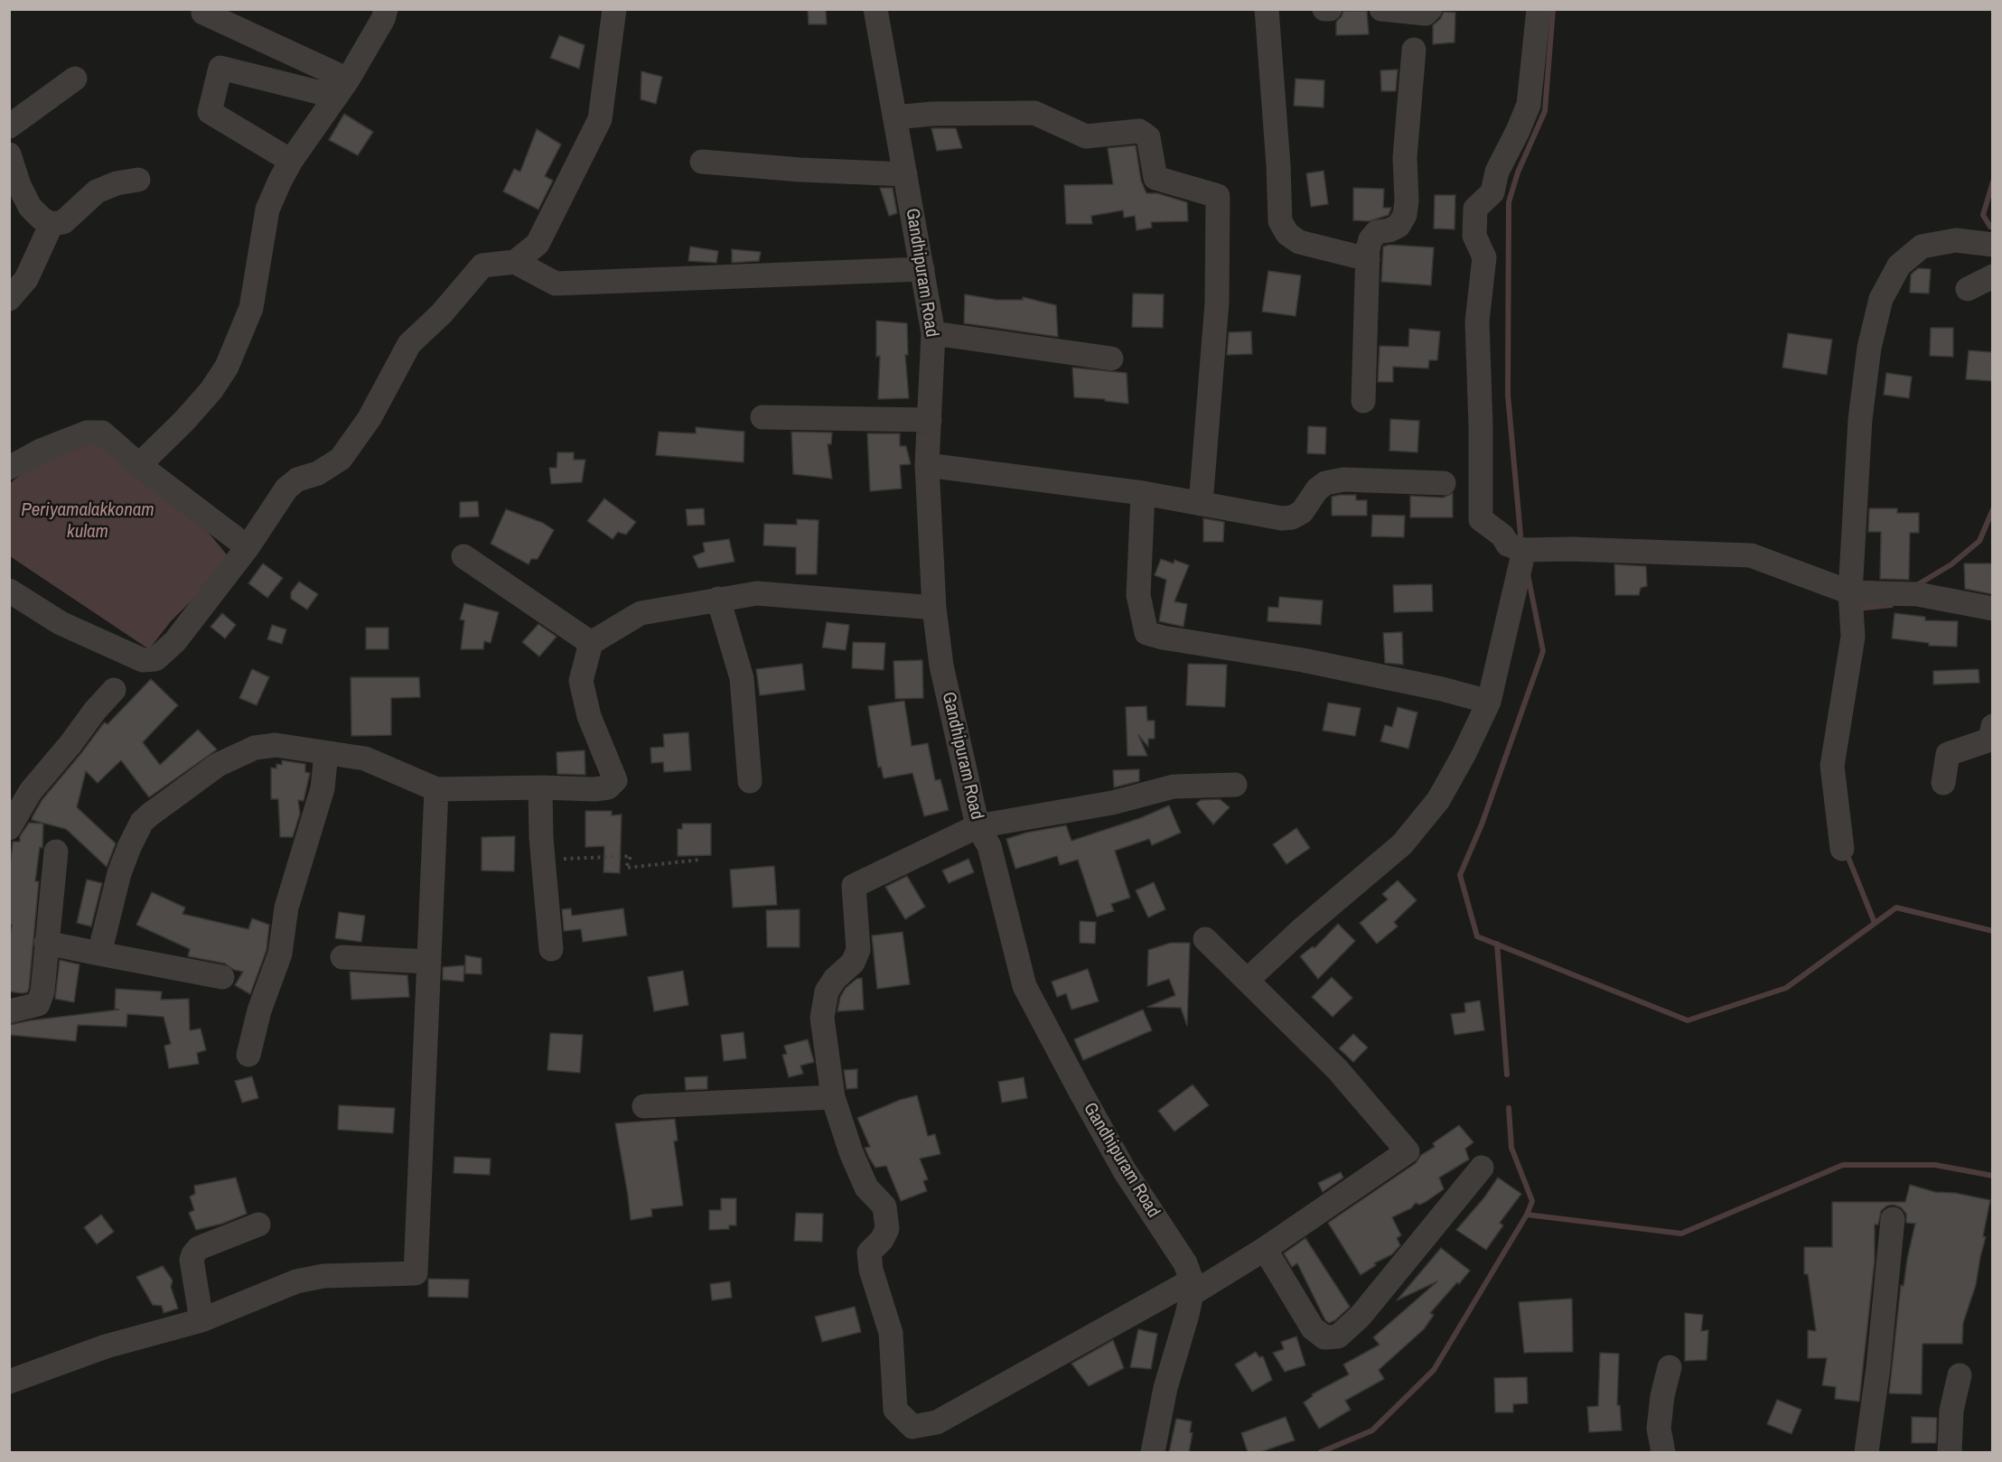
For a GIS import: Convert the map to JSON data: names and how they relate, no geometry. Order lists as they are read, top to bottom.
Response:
{
  "streets": {
    "street": ["Gandhipuram Road"]
  },
  "water": ["Periyamalakkonam kulam"]
}
